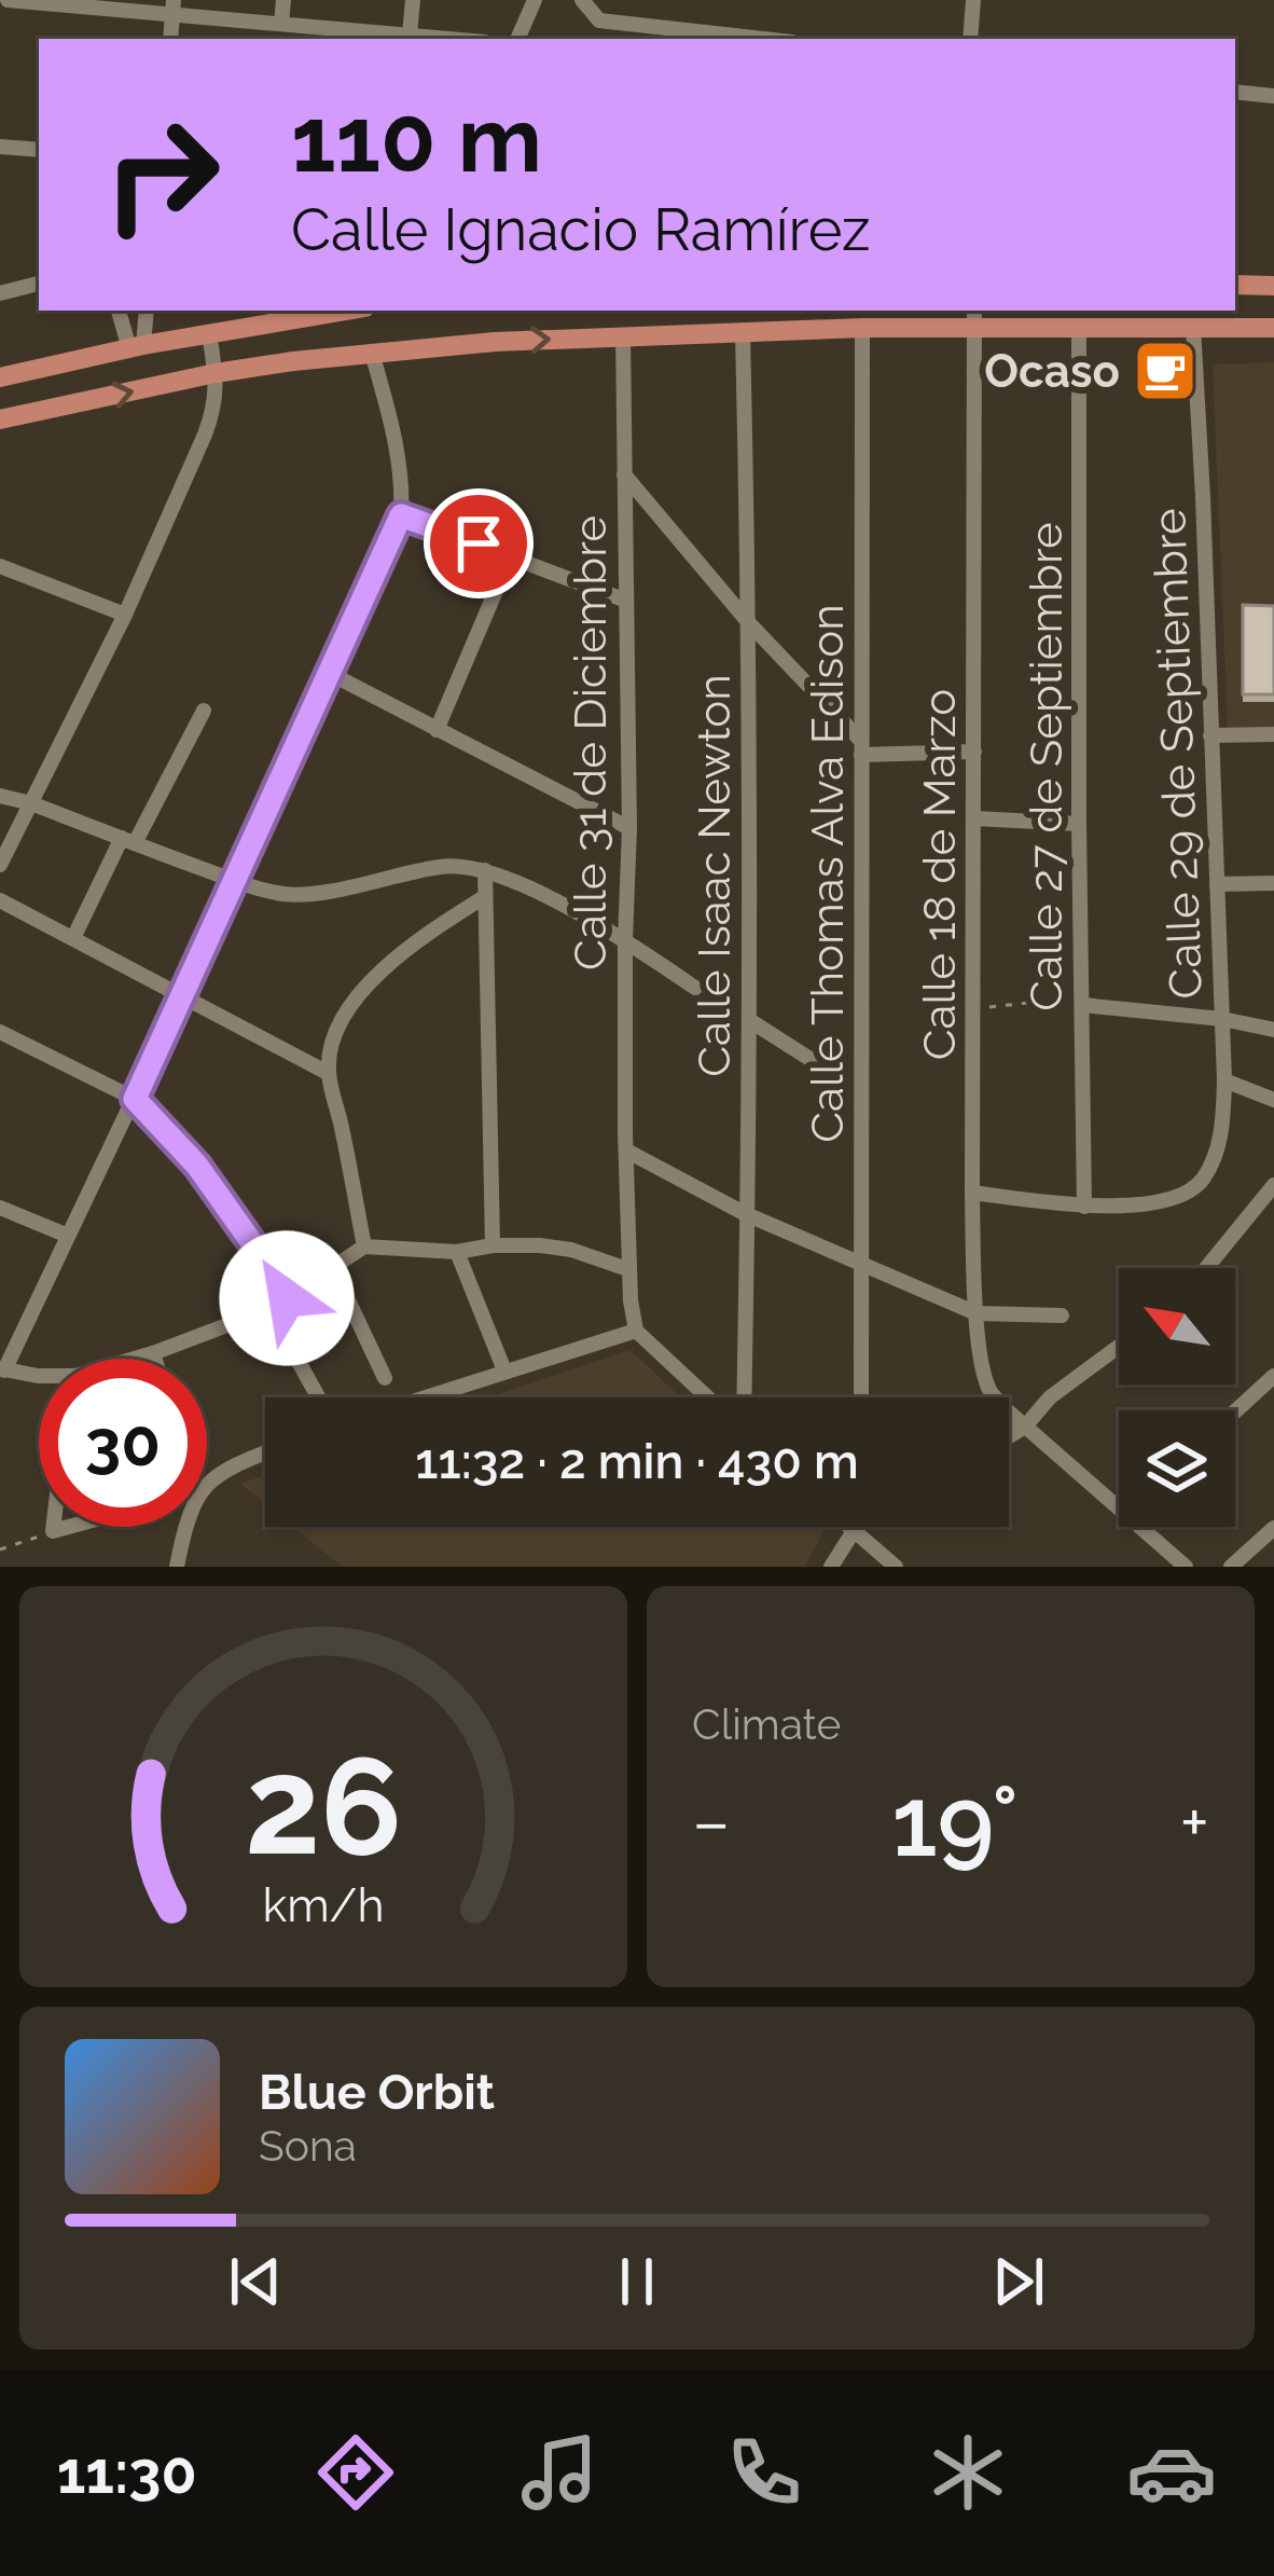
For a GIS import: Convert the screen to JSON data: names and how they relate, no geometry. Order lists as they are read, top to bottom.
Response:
{
  "streets": {
    "street": [
      "Calle 31 de Diciembre",
      "Calle 29 de Septiembre",
      "Calle 27 de Septiembre",
      "Calle Thomas Alva Edison",
      "Calle 18 de Marzo",
      "Calle Isaac Newton"
    ]
  },
  "crossings": [
    ["Calle 29 de Septiembre", "Calle 27 de Septiembre"]
  ],
  "places": {
    "cafe": ["Ocaso"]
  },
  "north": "top left",
  "page": {
    "turn": ["110 m", "Calle Ignacio Ramírez"],
    "limit": "30",
    "trip": "11:32 · 2 min · 430 m",
    "tile": "Climate",
    "heat": ["−", "19°", "+"],
    "song": ["Blue Orbit", "Sona"],
    "tabs": "11:30",
    "gauge": ["26", "km/h"]
  }
}
